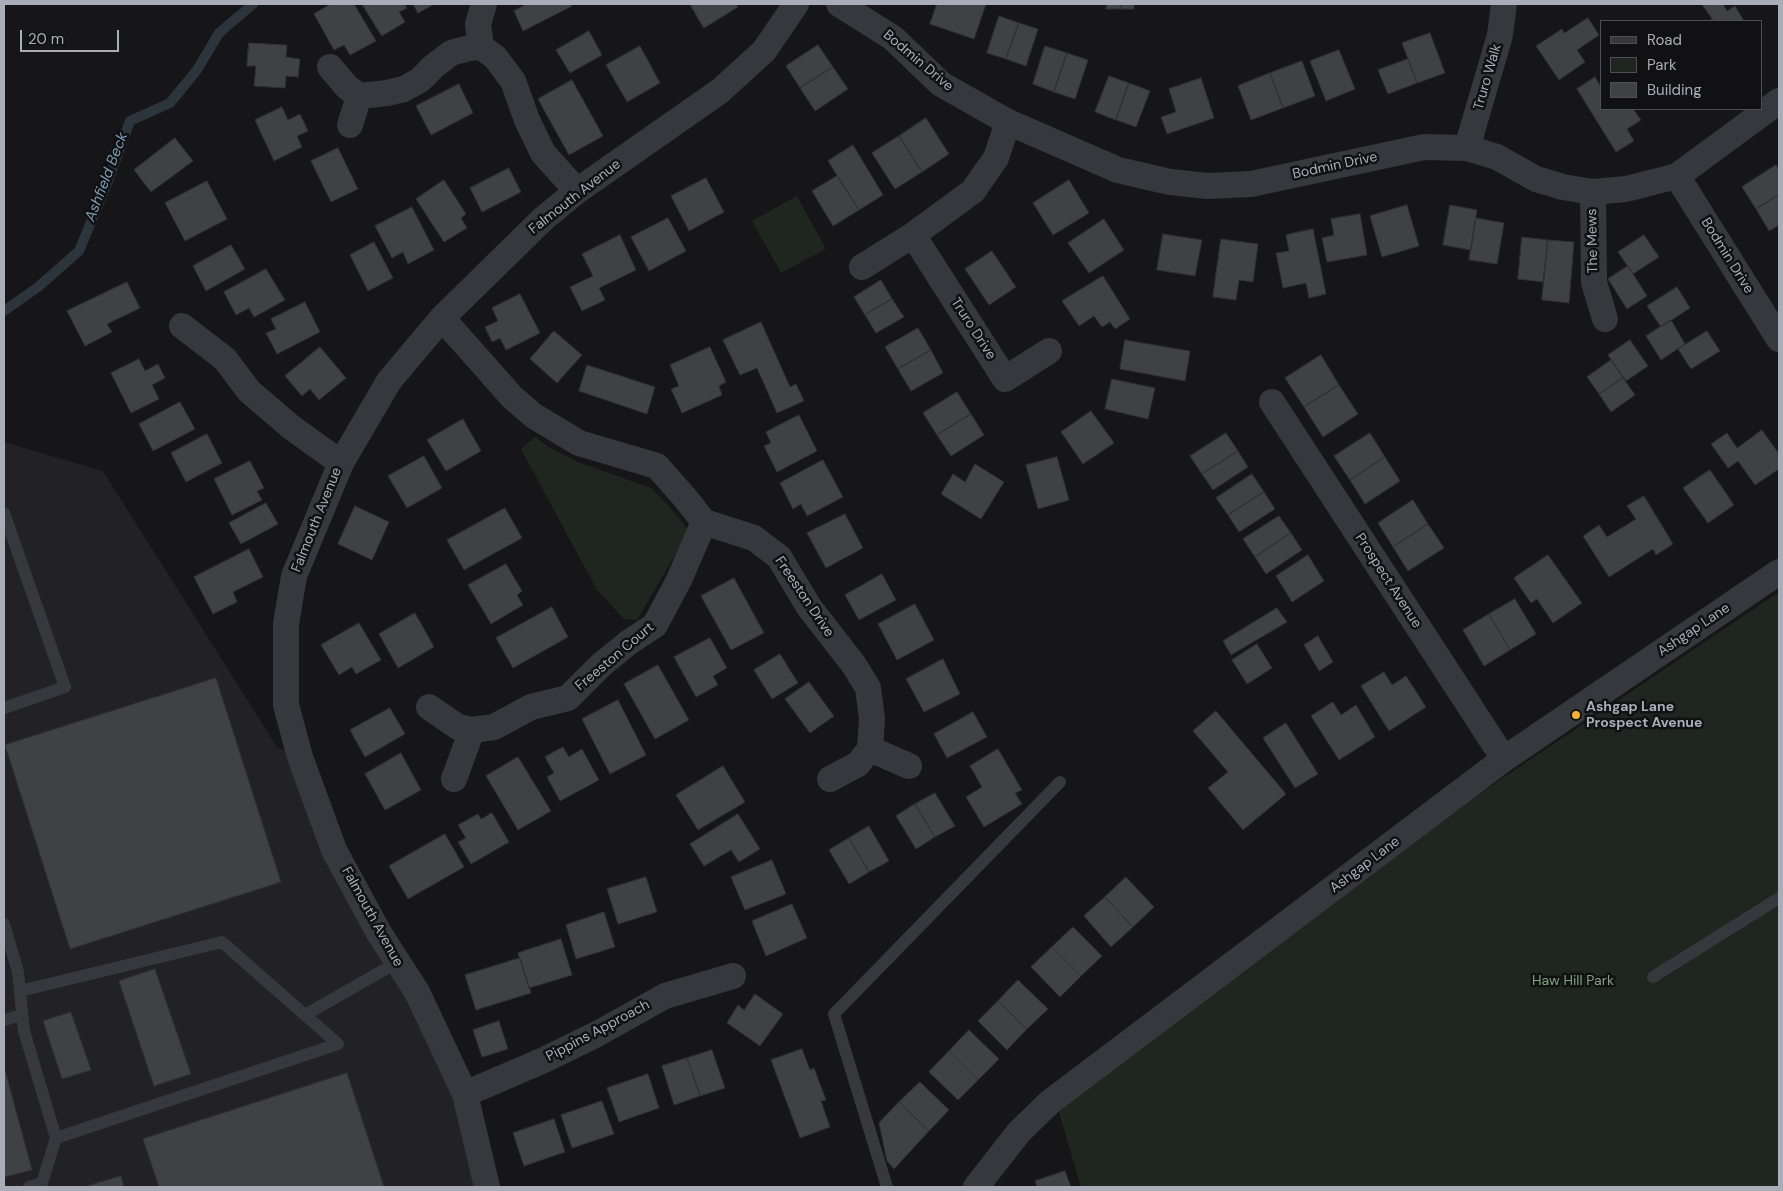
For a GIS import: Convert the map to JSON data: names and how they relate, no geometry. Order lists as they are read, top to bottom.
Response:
{
  "streets": {
    "street": [
      "Bodmin Drive",
      "Truro Walk",
      "Falmouth Avenue",
      "The Mews",
      "Truro Drive",
      "Prospect Avenue",
      "Freeston Drive",
      "Ashgap Lane",
      "Freeston Court",
      "Pippins Approach"
    ]
  },
  "crossings": [
    ["Bodmin Drive", "Truro Walk"],
    ["Bodmin Drive", "The Mews"],
    ["Falmouth Avenue", "Pippins Approach"],
    ["Prospect Avenue", "Ashgap Lane"],
    ["Freeston Drive", "Freeston Court"]
  ],
  "water": ["Ashfield Beck"],
  "parks": ["Haw Hill Park"],
  "places": ["Ashgap Lane Prospect Avenue"],
  "legend": ["Road", "Park", "Building"],
  "scale_bar": "20 m"
}
